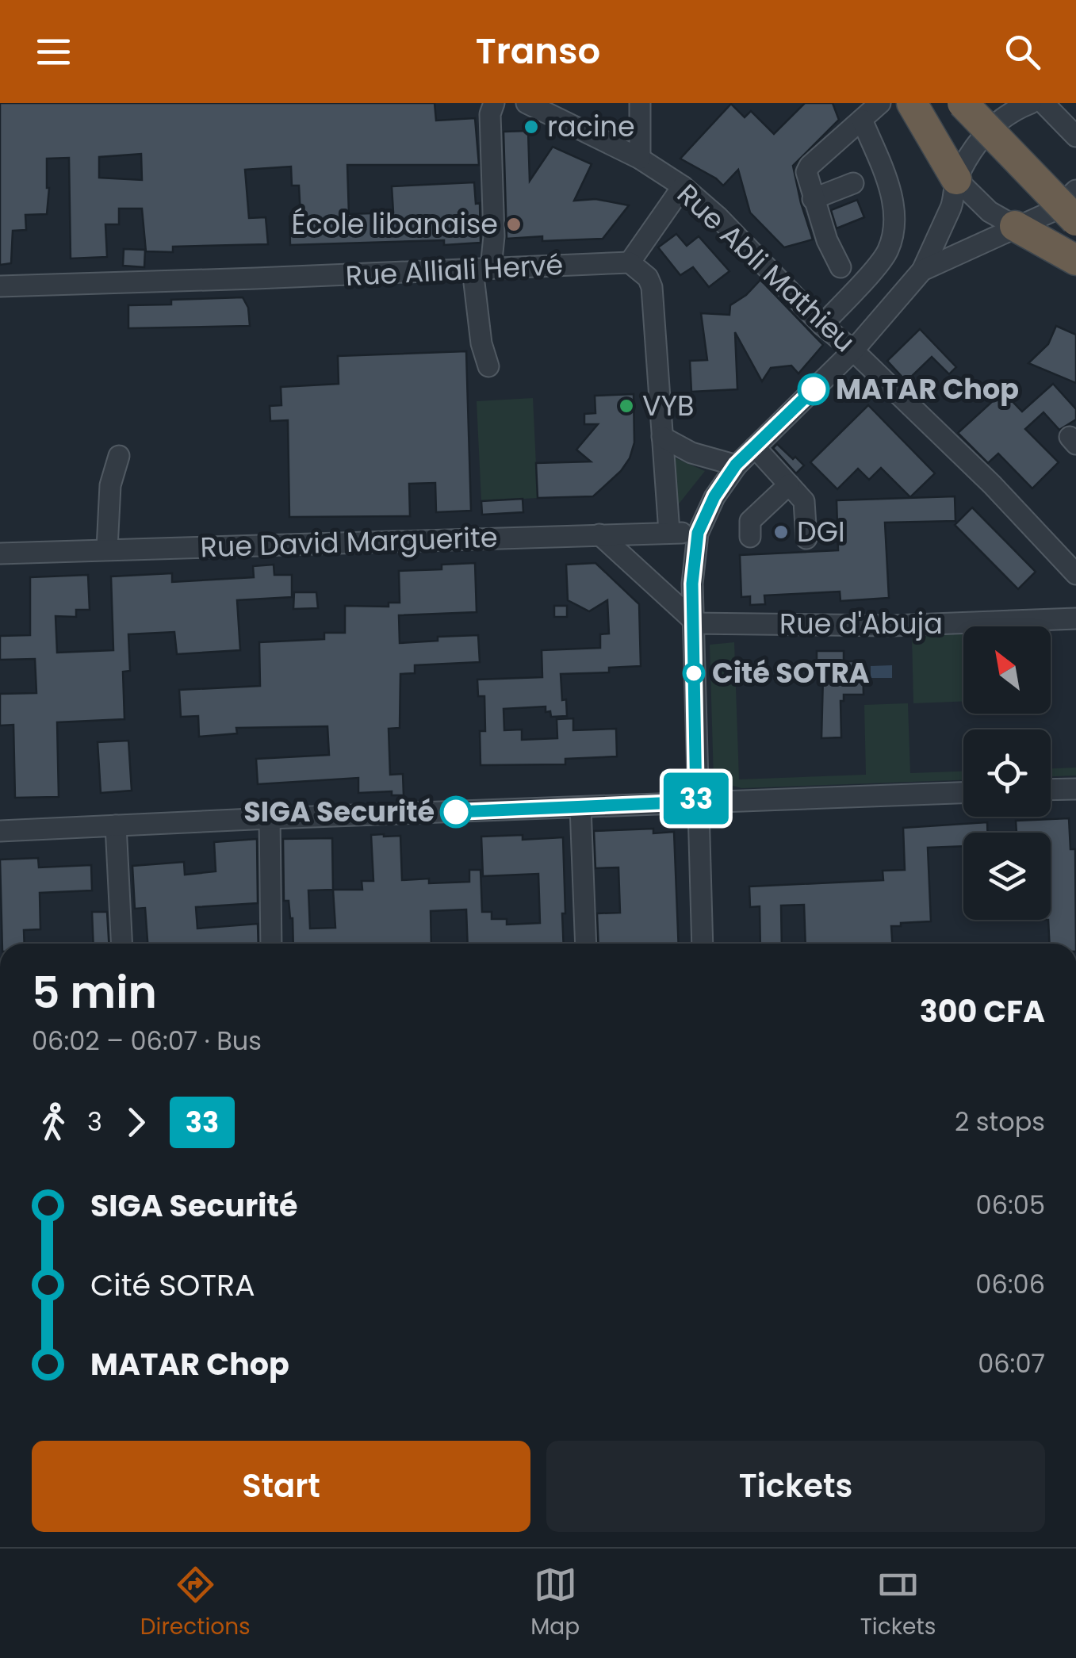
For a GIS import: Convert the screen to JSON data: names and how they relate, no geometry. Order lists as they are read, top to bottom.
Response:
{
  "streets": {
    "street": [
      "Rue Abli Mathieu",
      "Rue Alliali Hervé",
      "Rue David Marguerite",
      "Rue d'Abuja"
    ]
  },
  "places": [
    "racine",
    "École libanaise",
    "MATAR Chop",
    "VYB",
    "DGI",
    "Cité SOTRA",
    "SIGA Securité"
  ],
  "lines": ["bus line 33"],
  "north": "top left",
  "page": {
    "header": "Transo",
    "on_map": "33",
    "heading": ["5 min", "06:02 – 06:07 · Bus", "300 CFA"],
    "legs": ["3", "33", "2 stops"],
    "list": [
      {
        "name": "SIGA Securité",
        "value": "06:05"
      },
      {
        "name": "Cité SOTRA",
        "value": "06:06"
      },
      {
        "name": "MATAR Chop",
        "value": "06:07"
      }
    ],
    "buttons": ["Start", "Tickets"],
    "tabs": ["Directions", "Map", "Tickets"]
  }
}
